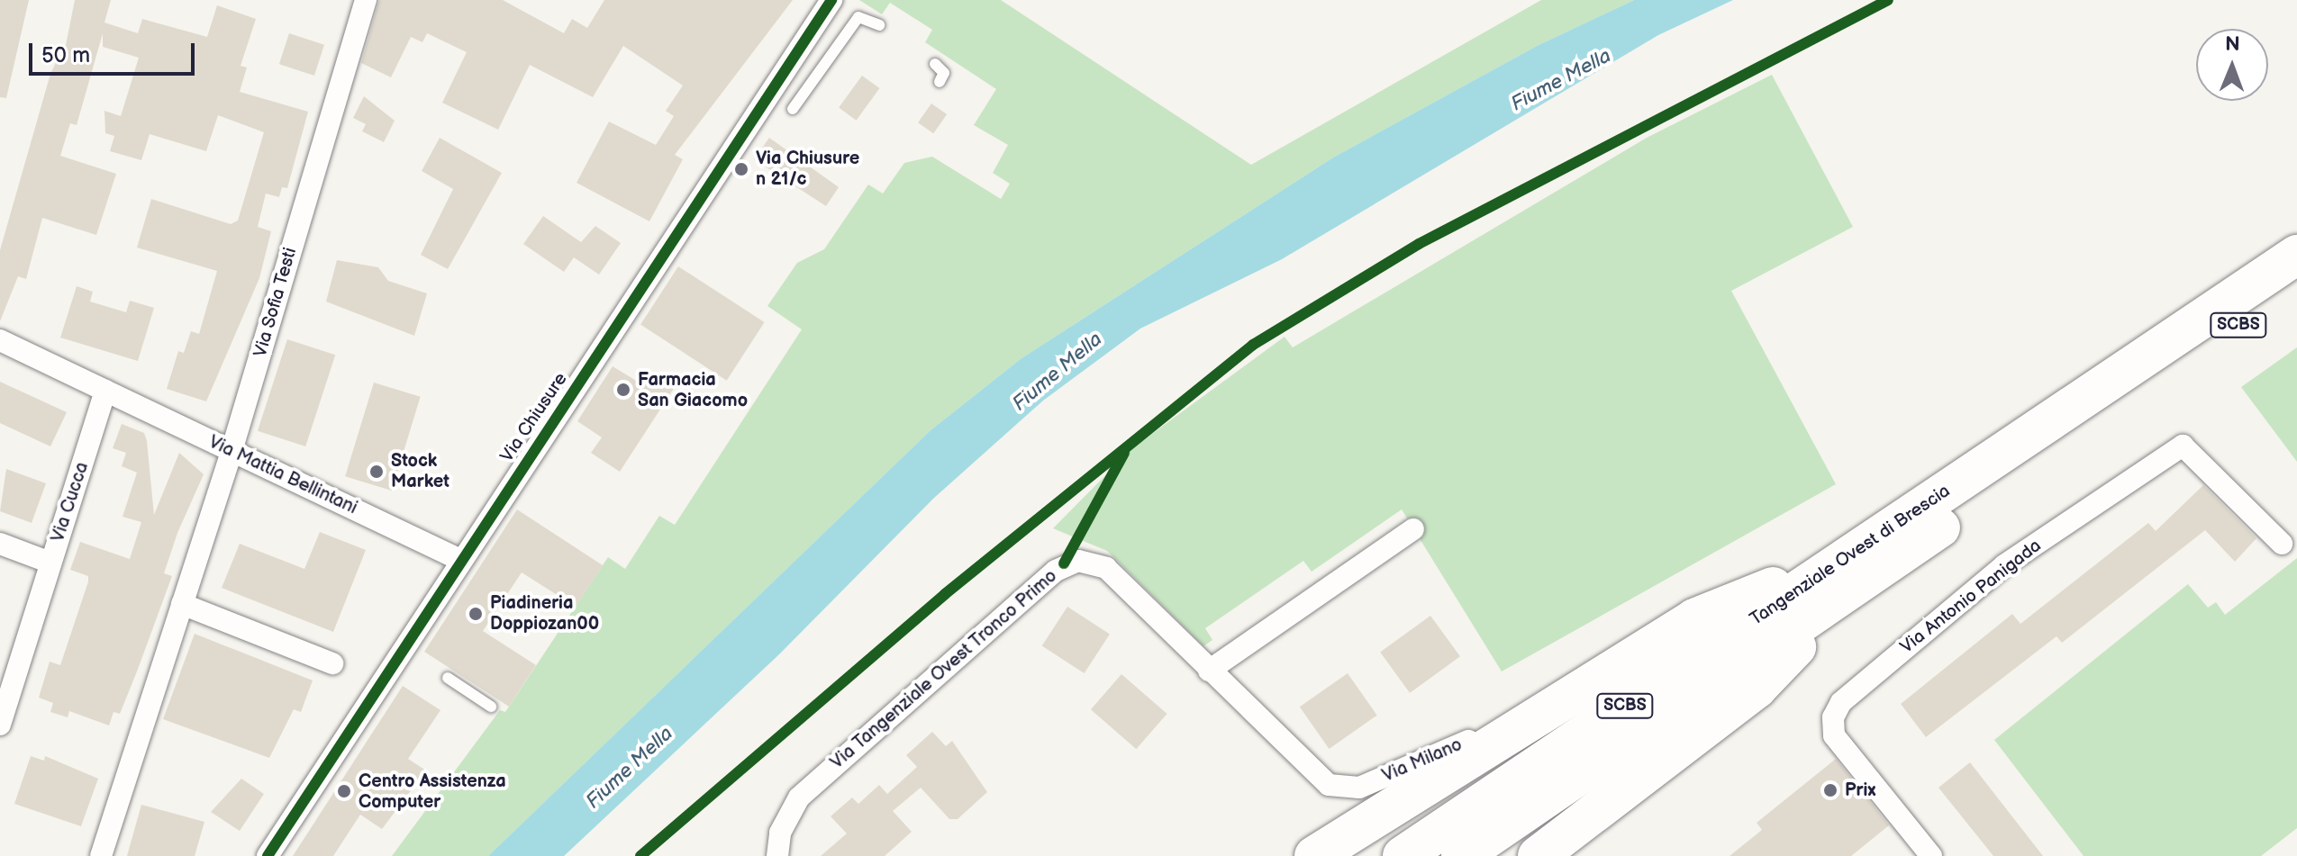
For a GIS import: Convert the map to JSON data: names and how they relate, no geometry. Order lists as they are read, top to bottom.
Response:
{
  "streets": {
    "highway": ["SCBS", "Tangenziale Ovest di Brescia"],
    "street": [
      "Via Sofia Testi",
      "Via Chiusure",
      "Via Mattia Bellintani",
      "Via Cucca",
      "Via Antonio Panigada",
      "Via Tangenziale Ovest Tronco Primo",
      "Via Milano"
    ]
  },
  "crossings": [
    ["Via Sofia Testi", "Via Mattia Bellintani"],
    ["Via Chiusure", "Via Mattia Bellintani"],
    ["Via Mattia Bellintani", "Via Cucca"],
    ["Via Tangenziale Ovest Tronco Primo", "Via Milano"]
  ],
  "water": ["Fiume Mella"],
  "places": [
    "Via Chiusure n 21/c",
    "Farmacia San Giacomo",
    "Stock Market",
    "Piadineria Doppiozan00",
    "Prix",
    "Centro Assistenza Computer"
  ],
  "scale_bar": "50 m",
  "north": "top"
}
